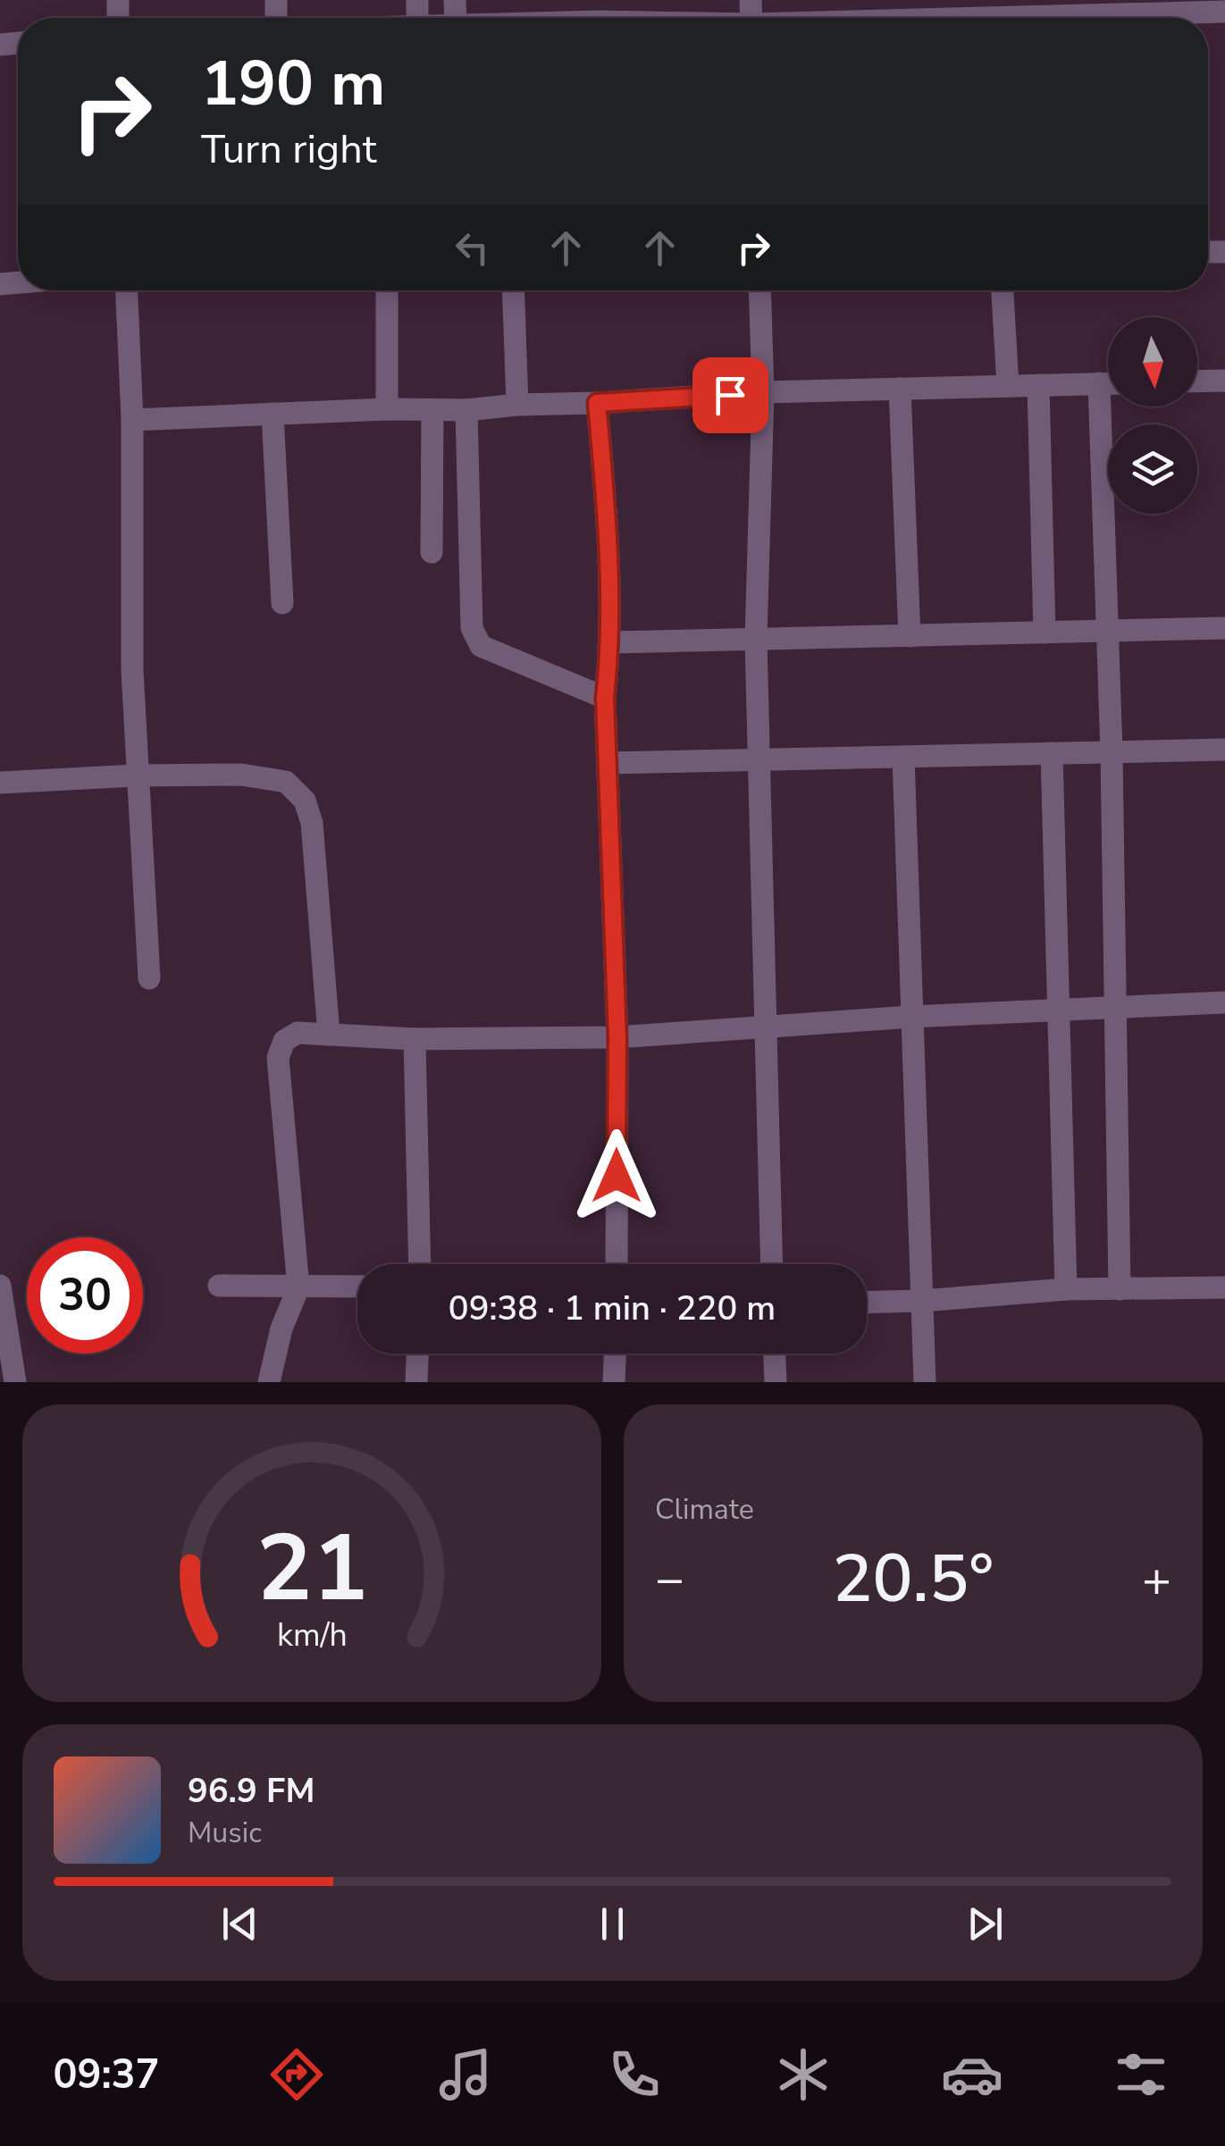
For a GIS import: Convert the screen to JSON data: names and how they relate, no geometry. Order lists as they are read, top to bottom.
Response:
{
  "north": "bottom",
  "page": {
    "turn": ["190 m", "Turn right"],
    "limit": "30",
    "trip": "09:38 · 1 min · 220 m",
    "tile": "Climate",
    "heat": ["−", "20.5°", "+"],
    "song": ["96.9 FM", "Music"],
    "tabs": "09:37",
    "gauge": ["21", "km/h"]
  }
}
